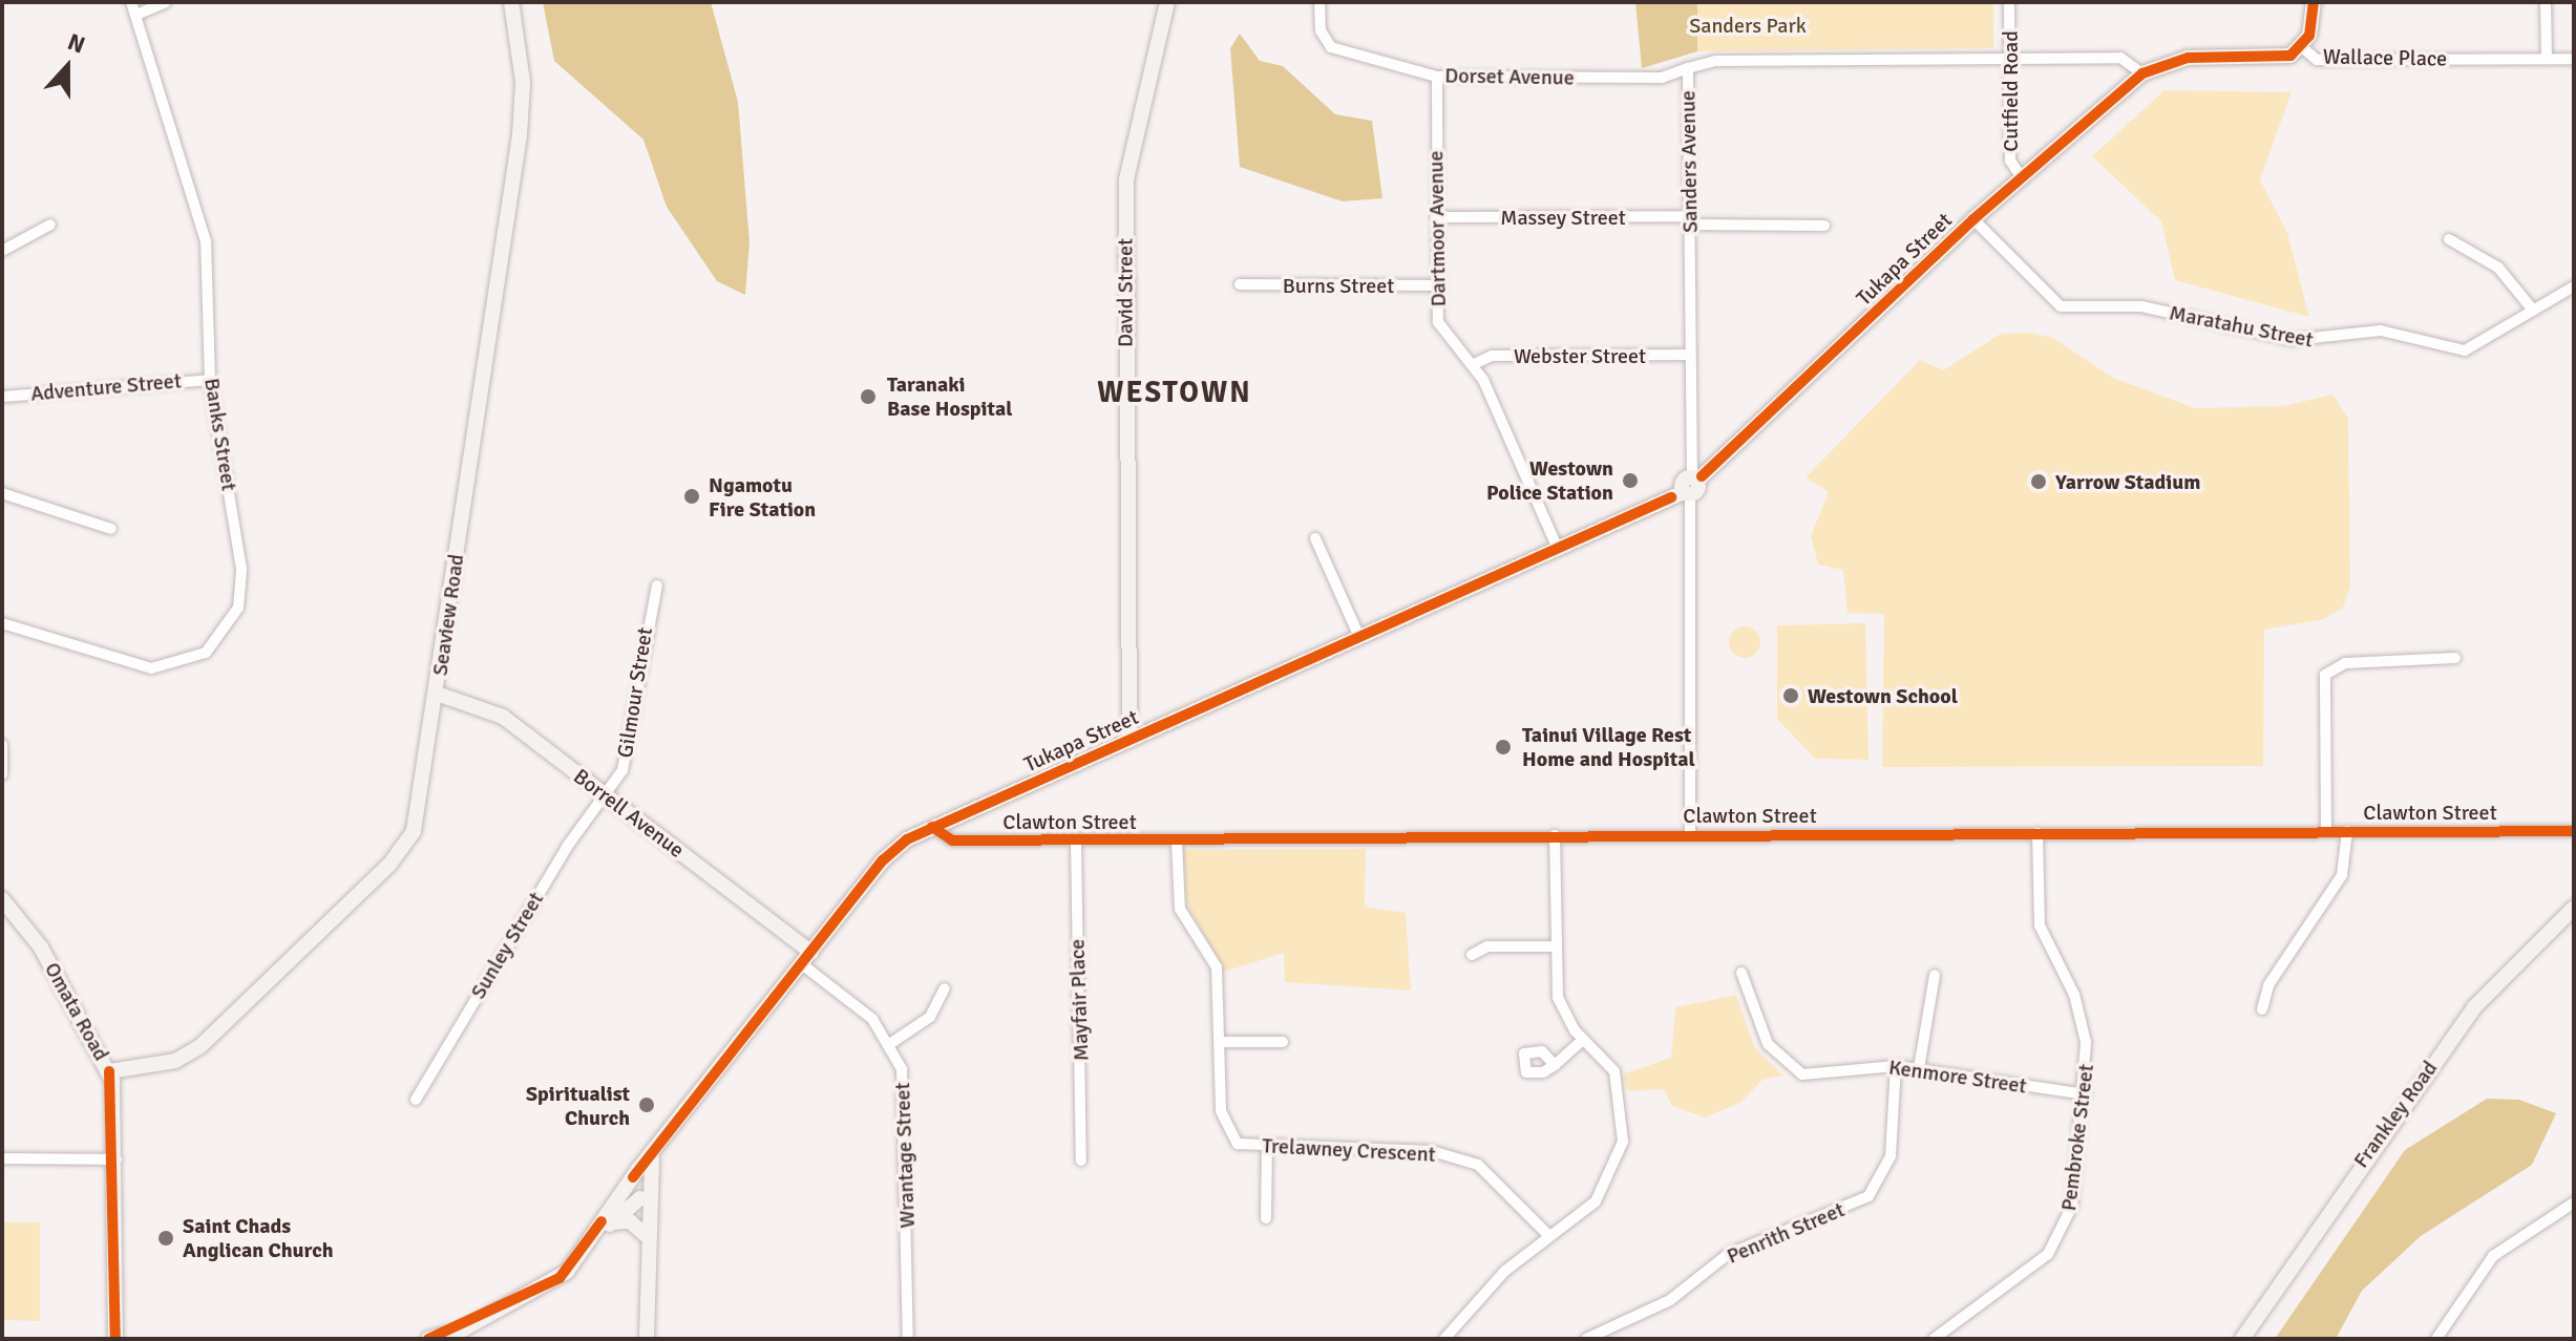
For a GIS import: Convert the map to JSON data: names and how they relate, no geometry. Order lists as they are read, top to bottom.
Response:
{
  "streets": {
    "main road": [
      "Wallace Place",
      "Tukapa Street",
      "David Street",
      "Seaview Road",
      "Borrell Avenue",
      "Omata Road",
      "Frankley Road"
    ],
    "street": [
      "Dorset Avenue",
      "Cutfield Road",
      "Sanders Avenue",
      "Massey Street",
      "Dartmoor Avenue",
      "Burns Street",
      "Maratahu Street",
      "Webster Street",
      "Adventure Street",
      "Banks Street",
      "Gilmour Street",
      "Clawton Street",
      "Sunley Street",
      "Mayfair Place",
      "Kenmore Street",
      "Pembroke Street",
      "Trelawney Crescent",
      "Wrantage Street",
      "Penrith Street"
    ]
  },
  "crossings": [
    ["Wallace Place", "Tukapa Street"],
    ["Dorset Avenue", "Sanders Avenue"],
    ["Dorset Avenue", "Dartmoor Avenue"],
    ["Cutfield Road", "Sanders Avenue"],
    ["Cutfield Road", "Tukapa Street"],
    ["Sanders Avenue", "Massey Street"],
    ["Sanders Avenue", "Tukapa Street"],
    ["Sanders Avenue", "Webster Street"],
    ["Sanders Avenue", "Clawton Street"],
    ["Massey Street", "Dartmoor Avenue"],
    ["Dartmoor Avenue", "Tukapa Street"],
    ["Dartmoor Avenue", "Burns Street"],
    ["Dartmoor Avenue", "Webster Street"],
    ["Tukapa Street", "David Street"],
    ["Tukapa Street", "Maratahu Street"],
    ["Tukapa Street", "Clawton Street"],
    ["Tukapa Street", "Borrell Avenue"],
    ["Tukapa Street", "Wrantage Street"],
    ["Adventure Street", "Banks Street"],
    ["Seaview Road", "Borrell Avenue"],
    ["Seaview Road", "Omata Road"],
    ["Gilmour Street", "Borrell Avenue"],
    ["Gilmour Street", "Sunley Street"],
    ["Clawton Street", "Mayfair Place"],
    ["Clawton Street", "Pembroke Street"],
    ["Clawton Street", "Trelawney Crescent"],
    ["Borrell Avenue", "Sunley Street"],
    ["Borrell Avenue", "Wrantage Street"],
    ["Kenmore Street", "Pembroke Street"],
    ["Kenmore Street", "Penrith Street"]
  ],
  "districts": ["WESTOWN"],
  "parks": ["Sanders Park"],
  "places": [
    "Taranaki Base Hospital",
    "Westown Police Station",
    "Yarrow Stadium",
    "Ngamotu Fire Station",
    "Westown School",
    "Tainui Village Rest Home and Hospital",
    "Spiritualist Church",
    "Saint Chads Anglican Church"
  ],
  "north": "top"
}
